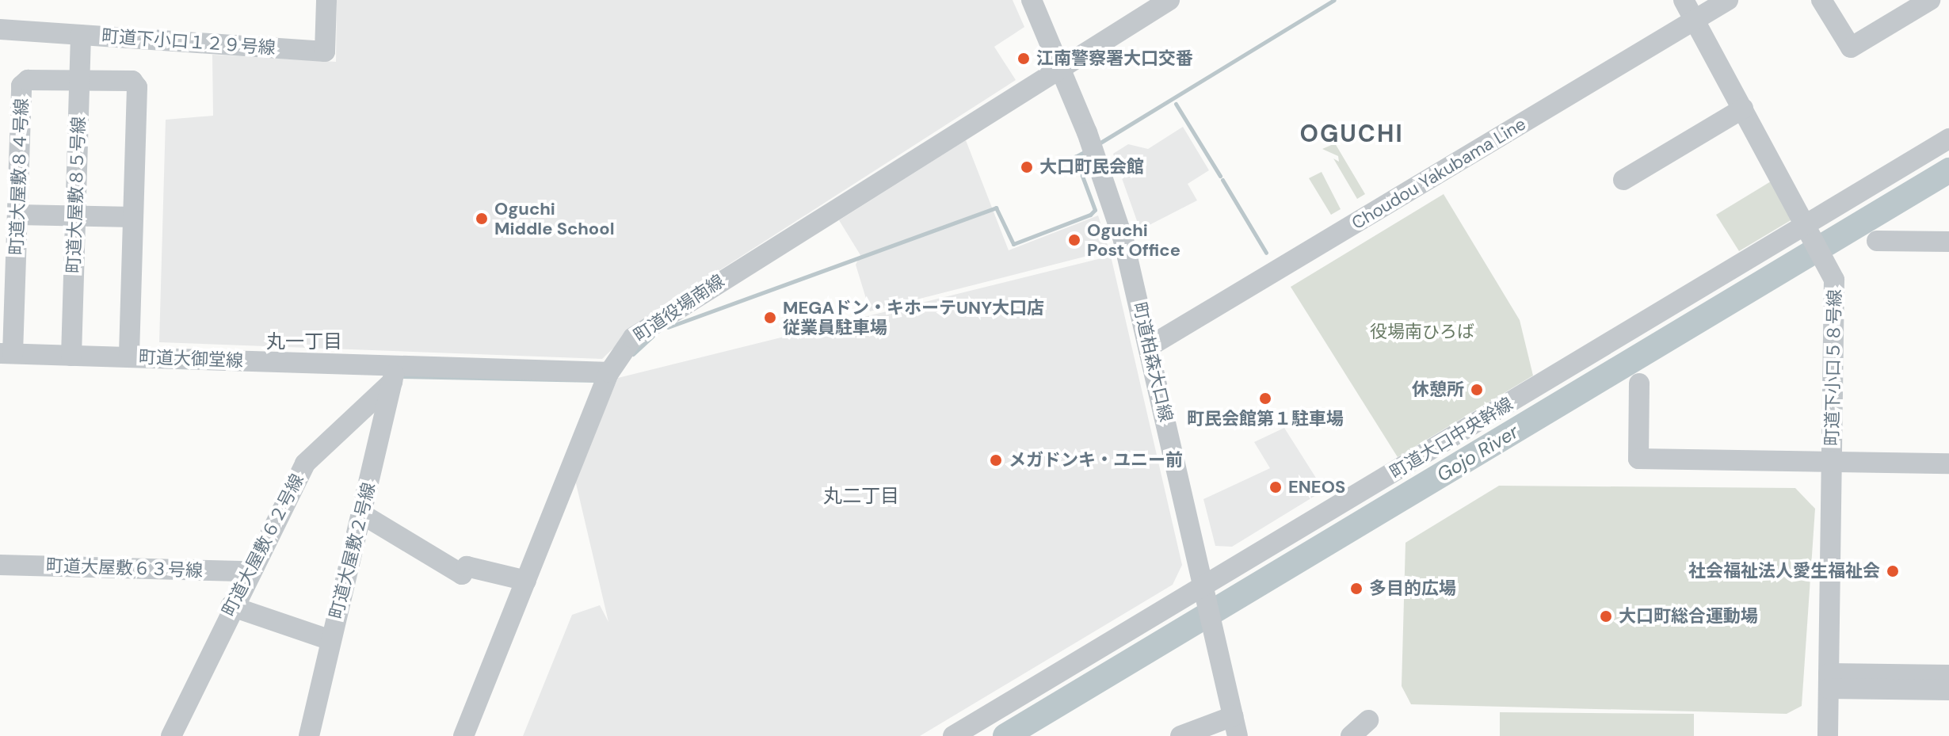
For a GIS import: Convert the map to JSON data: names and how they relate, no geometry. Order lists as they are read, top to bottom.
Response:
{
  "streets": {
    "street": [
      "町道下小口１２９号線",
      "Choudou Yakubama Line",
      "町道大屋敷８４号線",
      "町道大屋敷８５号線",
      "町道役場南線",
      "町道大御堂線",
      "町道柏森大口線",
      "町道下小口５８号線",
      "町道大口中央幹線",
      "町道大屋敷６２号線",
      "町道大屋敷２号線",
      "町道大屋敷６３号線"
    ]
  },
  "crossings": [
    ["町道下小口１２９号線", "町道大屋敷８５号線"],
    ["Choudou Yakubama Line", "町道柏森大口線"],
    ["Choudou Yakubama Line", "町道下小口５８号線"],
    ["町道大屋敷８４号線", "町道大屋敷８５号線"],
    ["町道大屋敷８４号線", "町道大御堂線"],
    ["町道大屋敷８５号線", "町道大御堂線"],
    ["町道役場南線", "町道大御堂線"],
    ["町道役場南線", "町道柏森大口線"],
    ["町道大御堂線", "町道大屋敷６２号線"],
    ["町道大御堂線", "町道大屋敷２号線"],
    ["町道柏森大口線", "町道大口中央幹線"],
    ["町道下小口５８号線", "町道大口中央幹線"],
    ["町道大屋敷６２号線", "町道大屋敷２号線"],
    ["町道大屋敷６２号線", "町道大屋敷６３号線"]
  ],
  "districts": ["OGUCHI", "丸一丁目", "丸二丁目"],
  "water": ["Gojo River"],
  "parks": ["役場南ひろば"],
  "places": [
    "江南警察署大口交番",
    "大口町民会館",
    "Oguchi Middle School",
    "Oguchi Post Office",
    "MEGAドン・キホーテUNY大口店 従業員駐車場",
    "休憩所",
    "町民会館第１駐車場",
    "メガドンキ・ユニー前",
    "ENEOS",
    "社会福祉法人愛生福祉会",
    "多目的広場",
    "大口町総合運動場"
  ]
}
